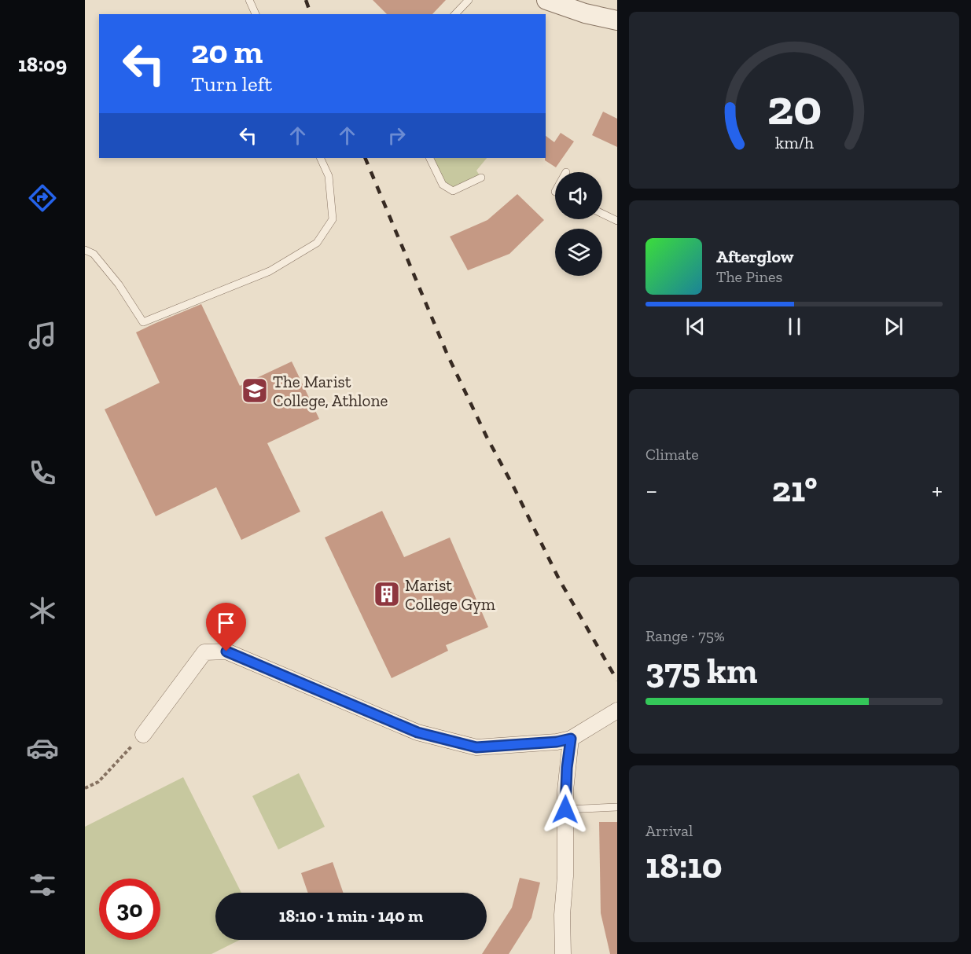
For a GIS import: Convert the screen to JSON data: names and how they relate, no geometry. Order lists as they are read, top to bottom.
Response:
{
  "places": {
    "school or university": ["The Marist College, Athlone"],
    "building": ["Marist College Gym"]
  },
  "page": {
    "tabs": "18:09",
    "turn": ["20 m", "Turn left"],
    "song": ["Afterglow", "The Pines"],
    "tile": [
      "Climate",
      ["Range · 75%", "375 km"],
      ["Arrival", "18:10"]
    ],
    "heat": ["−", "21°", "+"],
    "limit": "30",
    "trip": "18:10 · 1 min · 140 m",
    "gauge": ["20", "km/h"]
  }
}
